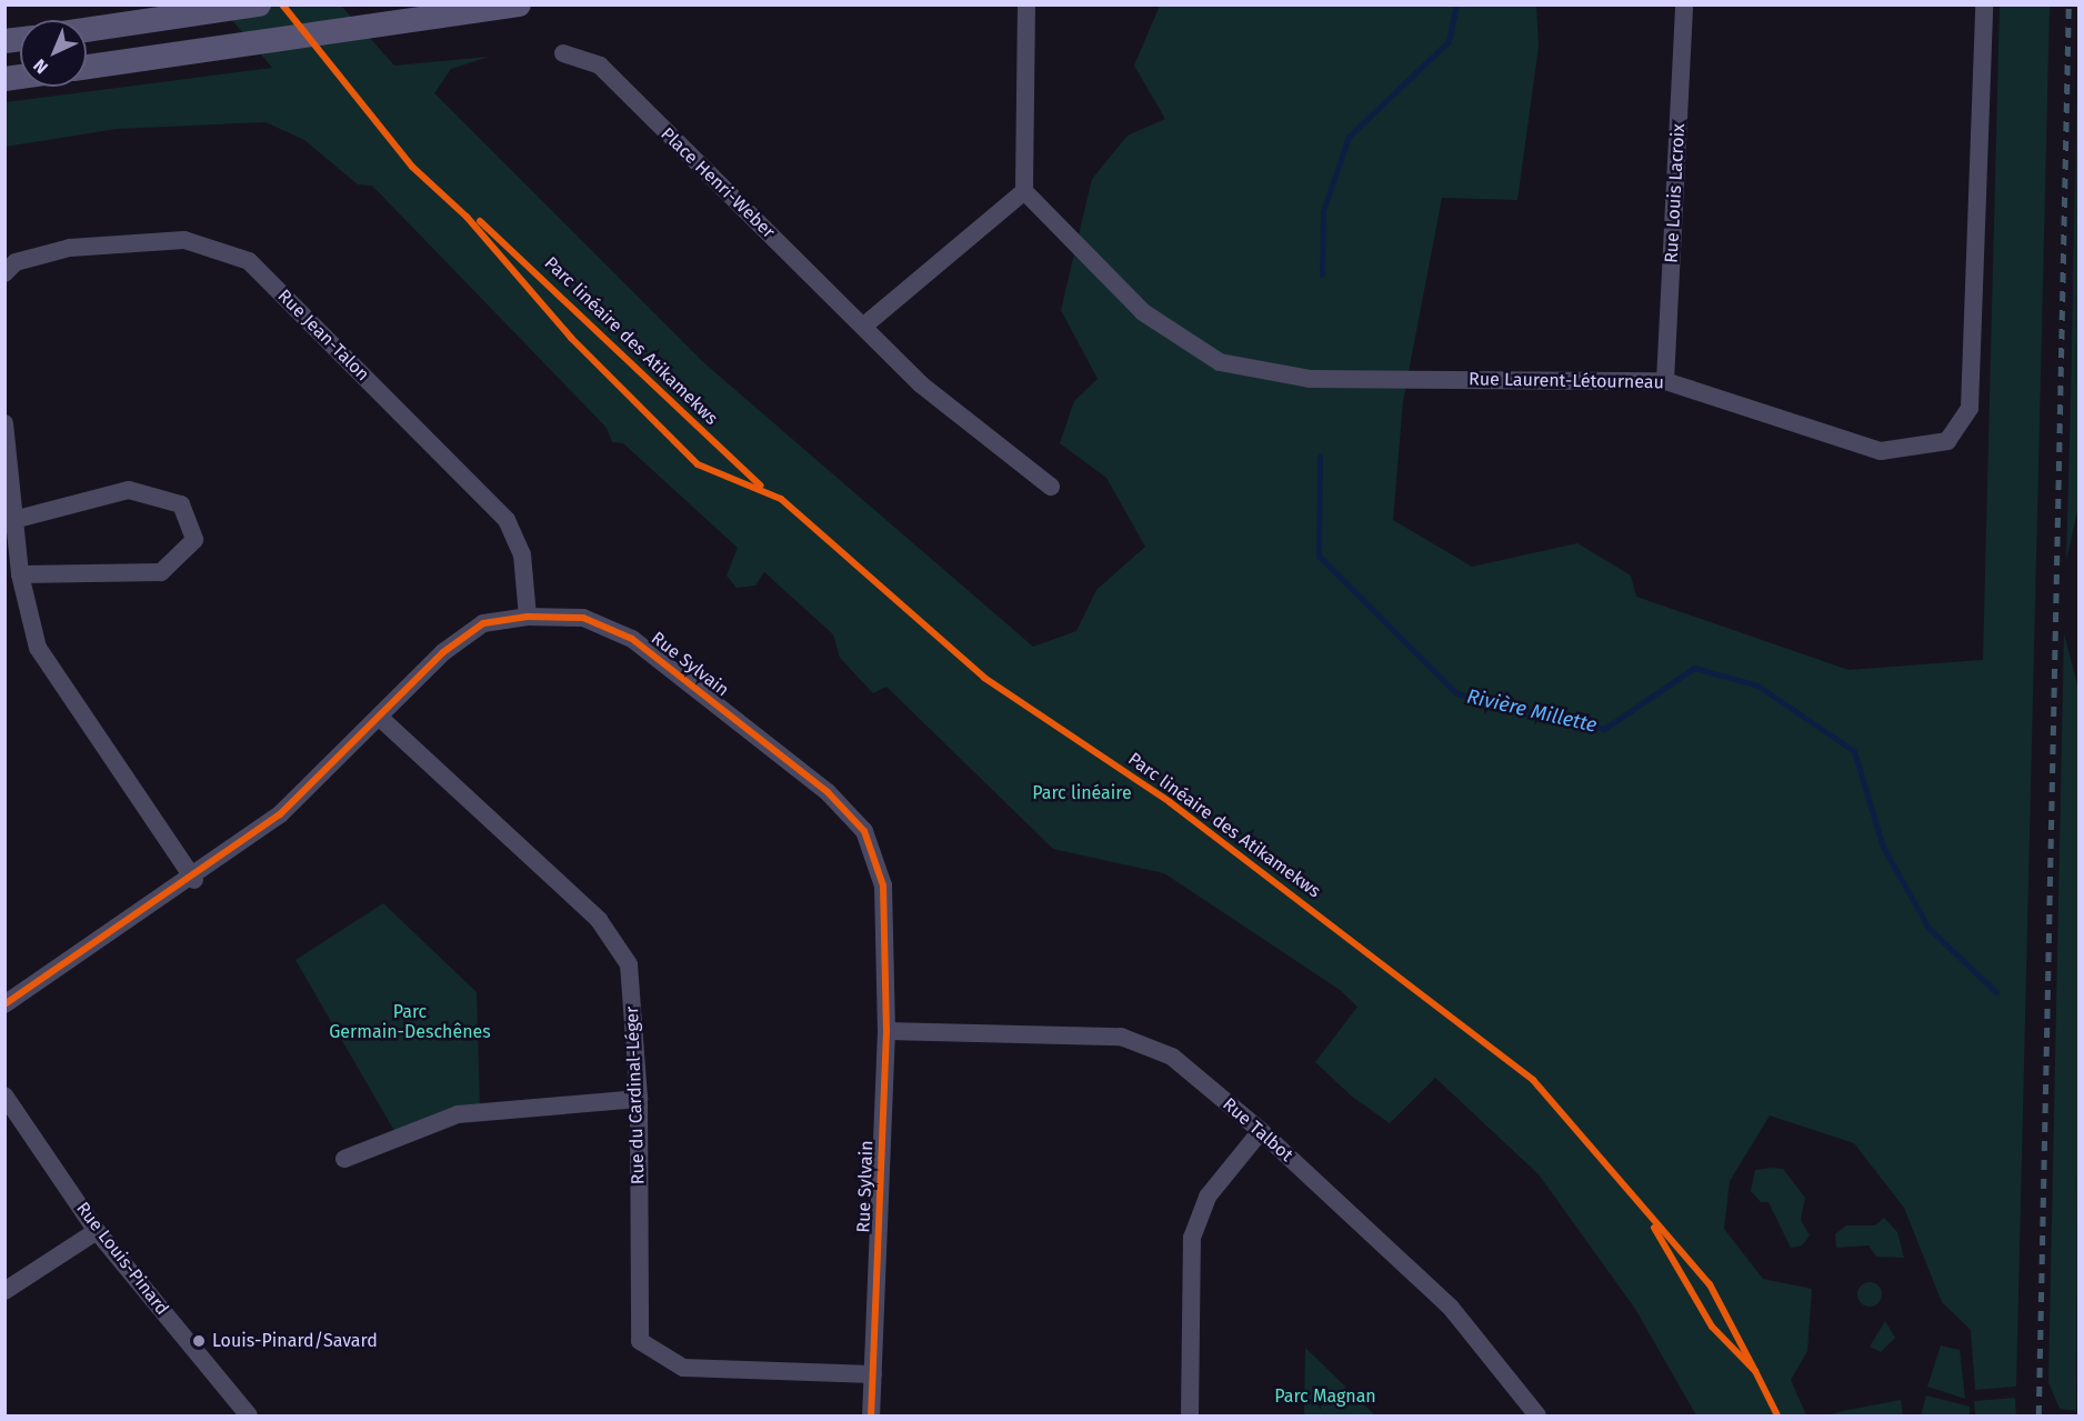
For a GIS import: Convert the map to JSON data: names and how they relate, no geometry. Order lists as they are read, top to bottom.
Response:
{
  "streets": {
    "street": [
      "Place Henri-Weber",
      "Rue Louis Lacroix",
      "Rue Jean-Talon",
      "Rue Laurent-Létourneau",
      "Rue Sylvain",
      "Rue du Cardinal-Léger",
      "Rue Talbot",
      "Rue Louis-Pinard"
    ],
    "cycle path": ["Parc linéaire des Atikamekws"]
  },
  "crossings": [
    ["Rue Louis Lacroix", "Rue Laurent-Létourneau"],
    ["Rue Jean-Talon", "Rue Sylvain"],
    ["Rue Sylvain", "Rue du Cardinal-Léger"],
    ["Rue Sylvain", "Rue Talbot"]
  ],
  "water": ["Rivière Millette"],
  "parks": ["Parc linéaire", "Parc Germain-Deschênes", "Parc Magnan"],
  "places": ["Louis-Pinard/Savard"],
  "north": "bottom left"
}
